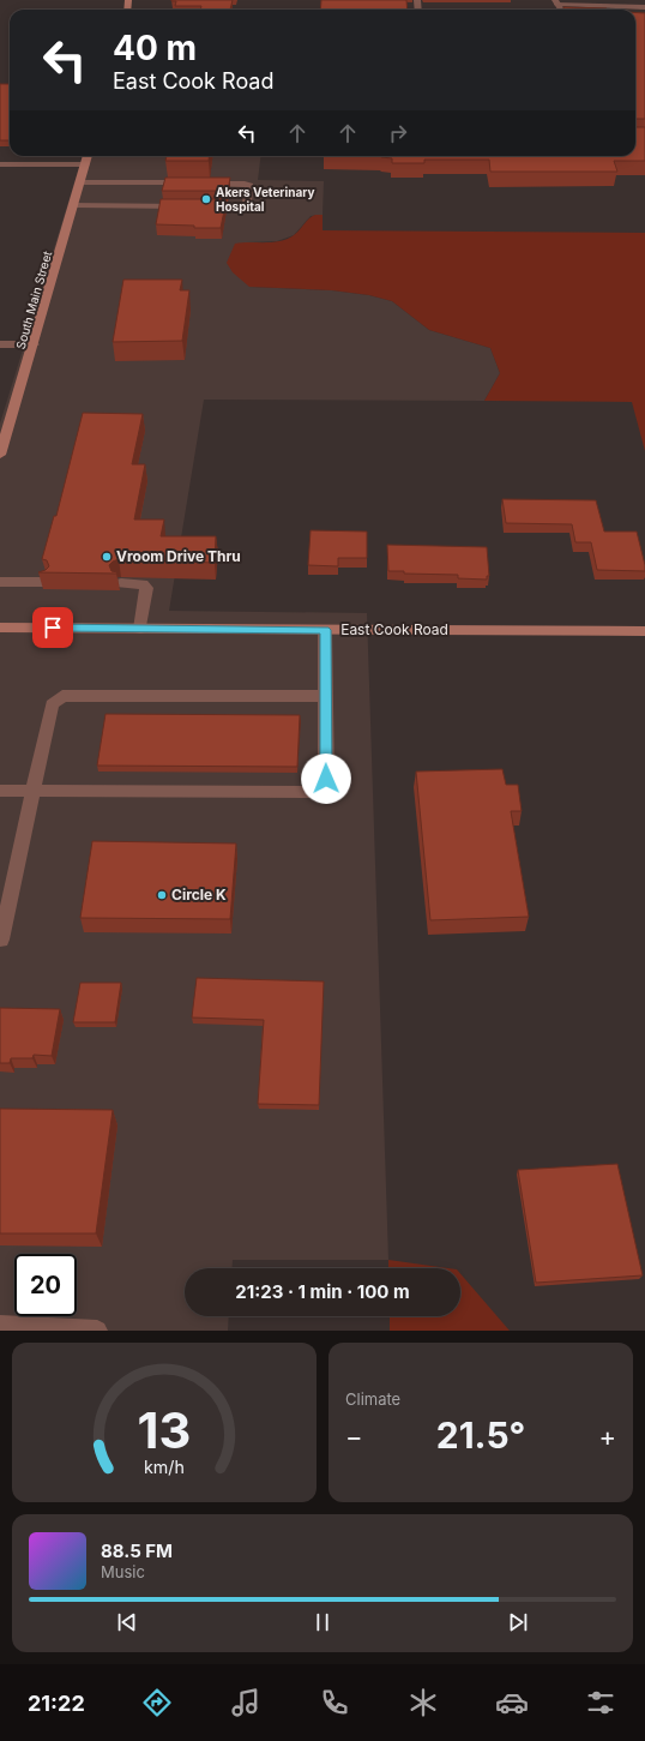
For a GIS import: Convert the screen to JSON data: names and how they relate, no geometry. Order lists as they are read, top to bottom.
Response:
{
  "streets": {
    "street": ["South Main Street", "East Cook Road"]
  },
  "places": ["Akers Veterinary Hospital", "Vroom Drive Thru", "Circle K"],
  "page": {
    "turn": ["40 m", "East Cook Road"],
    "limit": "20",
    "trip": "21:23 · 1 min · 100 m",
    "tile": "Climate",
    "heat": ["−", "21.5°", "+"],
    "song": ["88.5 FM", "Music"],
    "tabs": "21:22",
    "gauge": ["13", "km/h"]
  }
}
